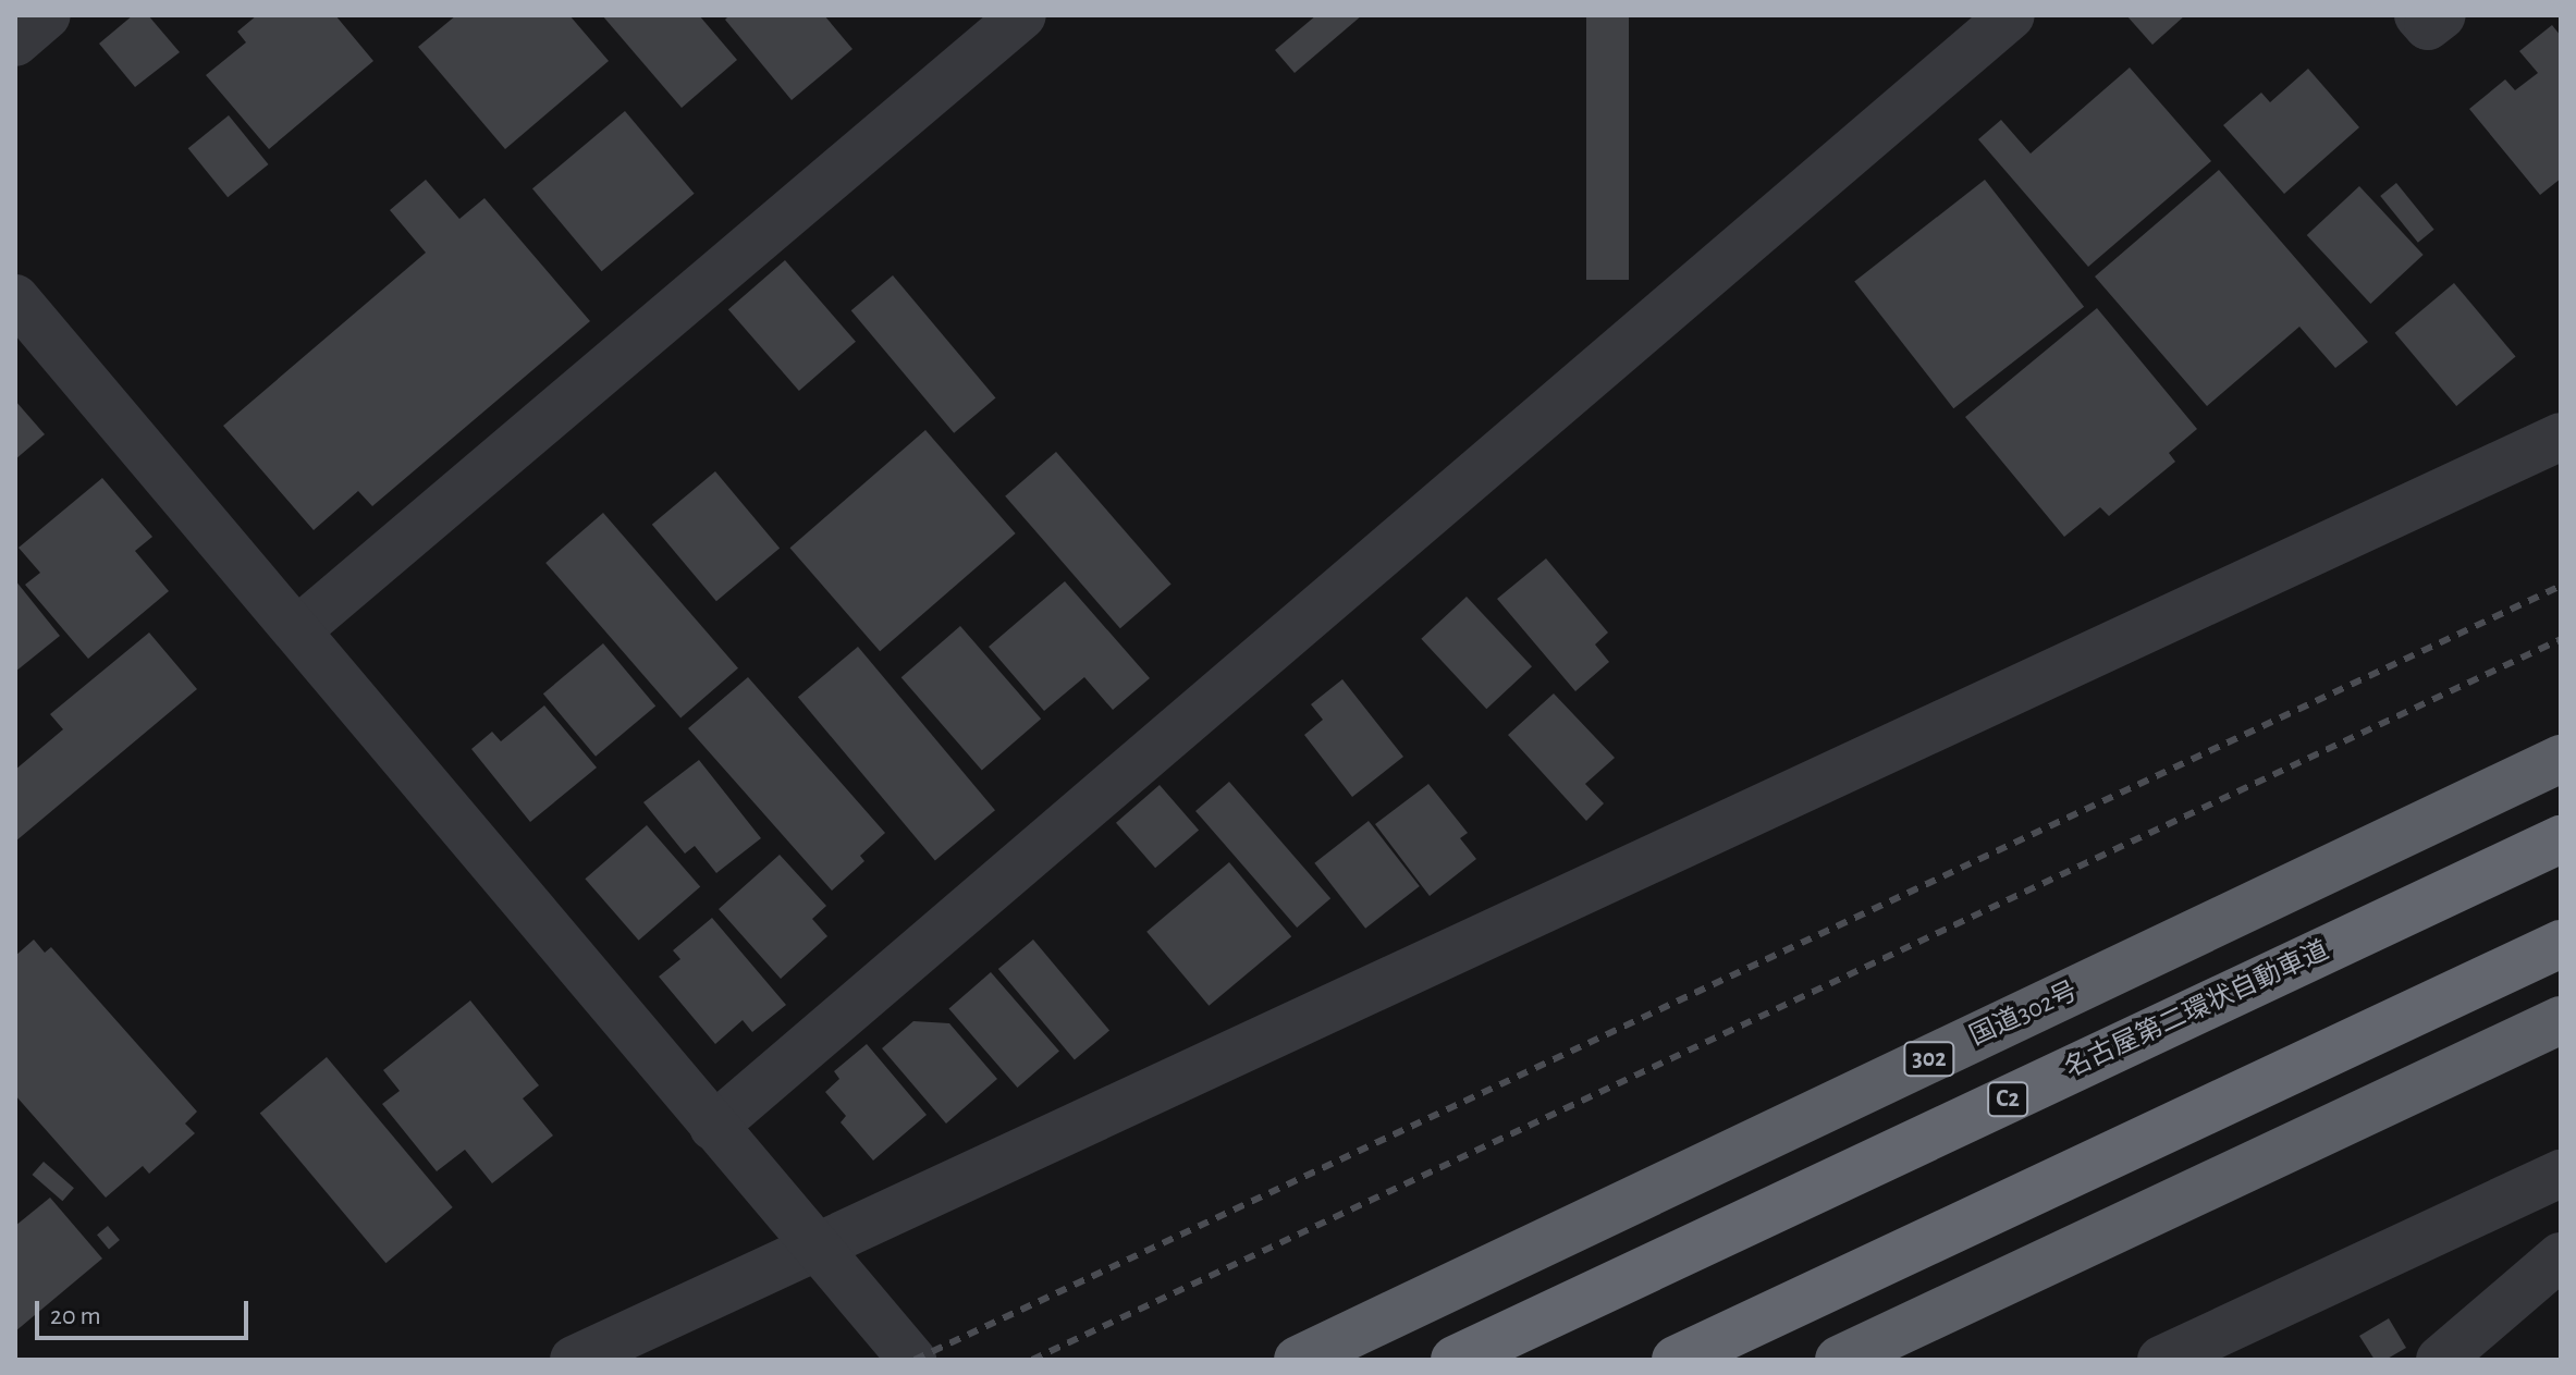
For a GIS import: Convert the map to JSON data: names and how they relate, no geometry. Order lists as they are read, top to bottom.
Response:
{
  "streets": {
    "highway": [
      "名古屋第二環状自動車道",
      "国道302号",
      "302",
      "C2"
    ]
  },
  "scale_bar": "20 m"
}
